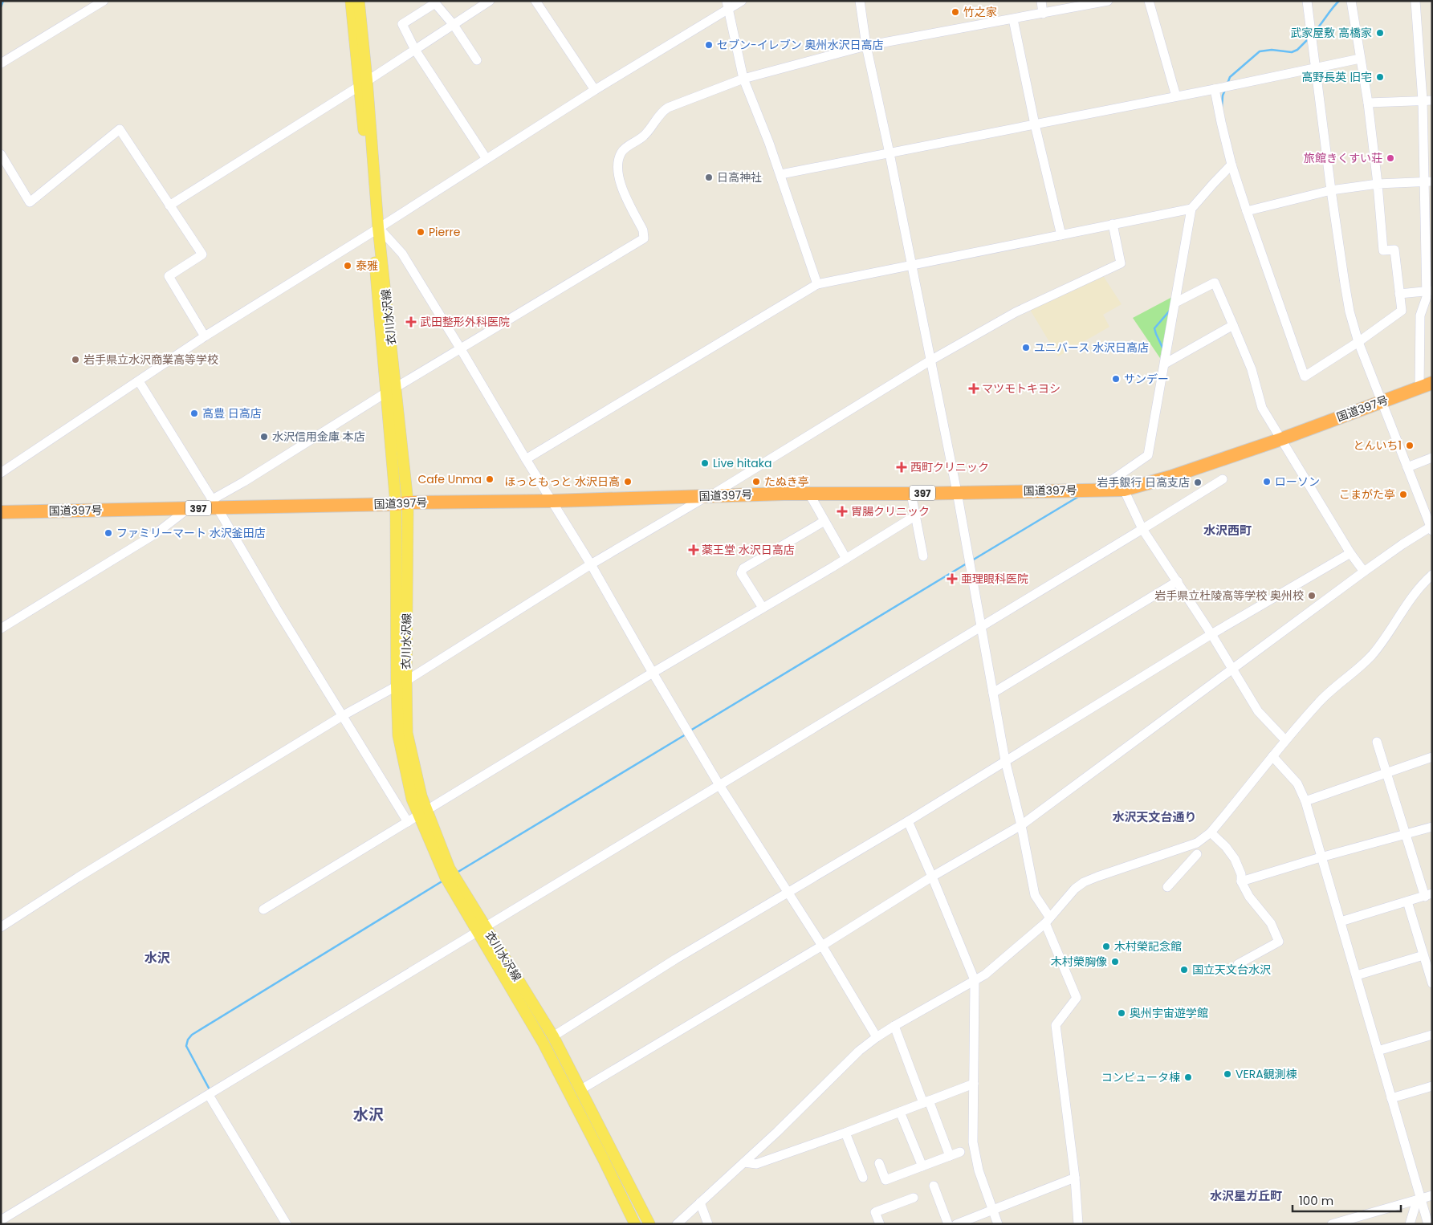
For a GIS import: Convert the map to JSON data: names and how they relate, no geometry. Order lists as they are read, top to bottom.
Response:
{
  "streets": {
    "highway": ["国道397号", "397"],
    "main road": ["衣川水沢線"]
  },
  "crossings": [
    ["衣川水沢線", "国道397号"]
  ],
  "districts": [
    "水沢西町",
    "水沢天文台通り",
    "水沢",
    "水沢",
    "水沢星ガ丘町"
  ],
  "places": {
    "other": [
      "竹之家",
      "武家屋敷 高橋家",
      "セブン-イレブン 奥州水沢日高店",
      "高野長英 旧宅",
      "旅館きくすい荘",
      "日高神社",
      "Pierre",
      "泰雅",
      "ユニバース 水沢日高店",
      "岩手県立水沢商業高等学校",
      "サンデー",
      "高豊 日高店",
      "水沢信用金庫 本店",
      "とんいち1",
      "Live hitaka",
      "Cafe Unma",
      "ほっともっと 水沢日高",
      "たぬき亭",
      "ローソン",
      "岩手銀行 日高支店",
      "こまがた亭",
      "ファミリーマート 水沢釜田店",
      "岩手県立杜陵高等学校 奥州校",
      "木村榮記念館",
      "木村榮胸像",
      "国立天文台水沢",
      "奥州宇宙遊学館",
      "VERA観測棟",
      "コンピュータ棟"
    ],
    "health": [
      "武田整形外科医院",
      "マツモトキヨシ",
      "西町クリニック",
      "胃腸クリニック",
      "薬王堂 水沢日高店",
      "亜理眼科医院"
    ]
  },
  "scale_bar": "100 m"
}
